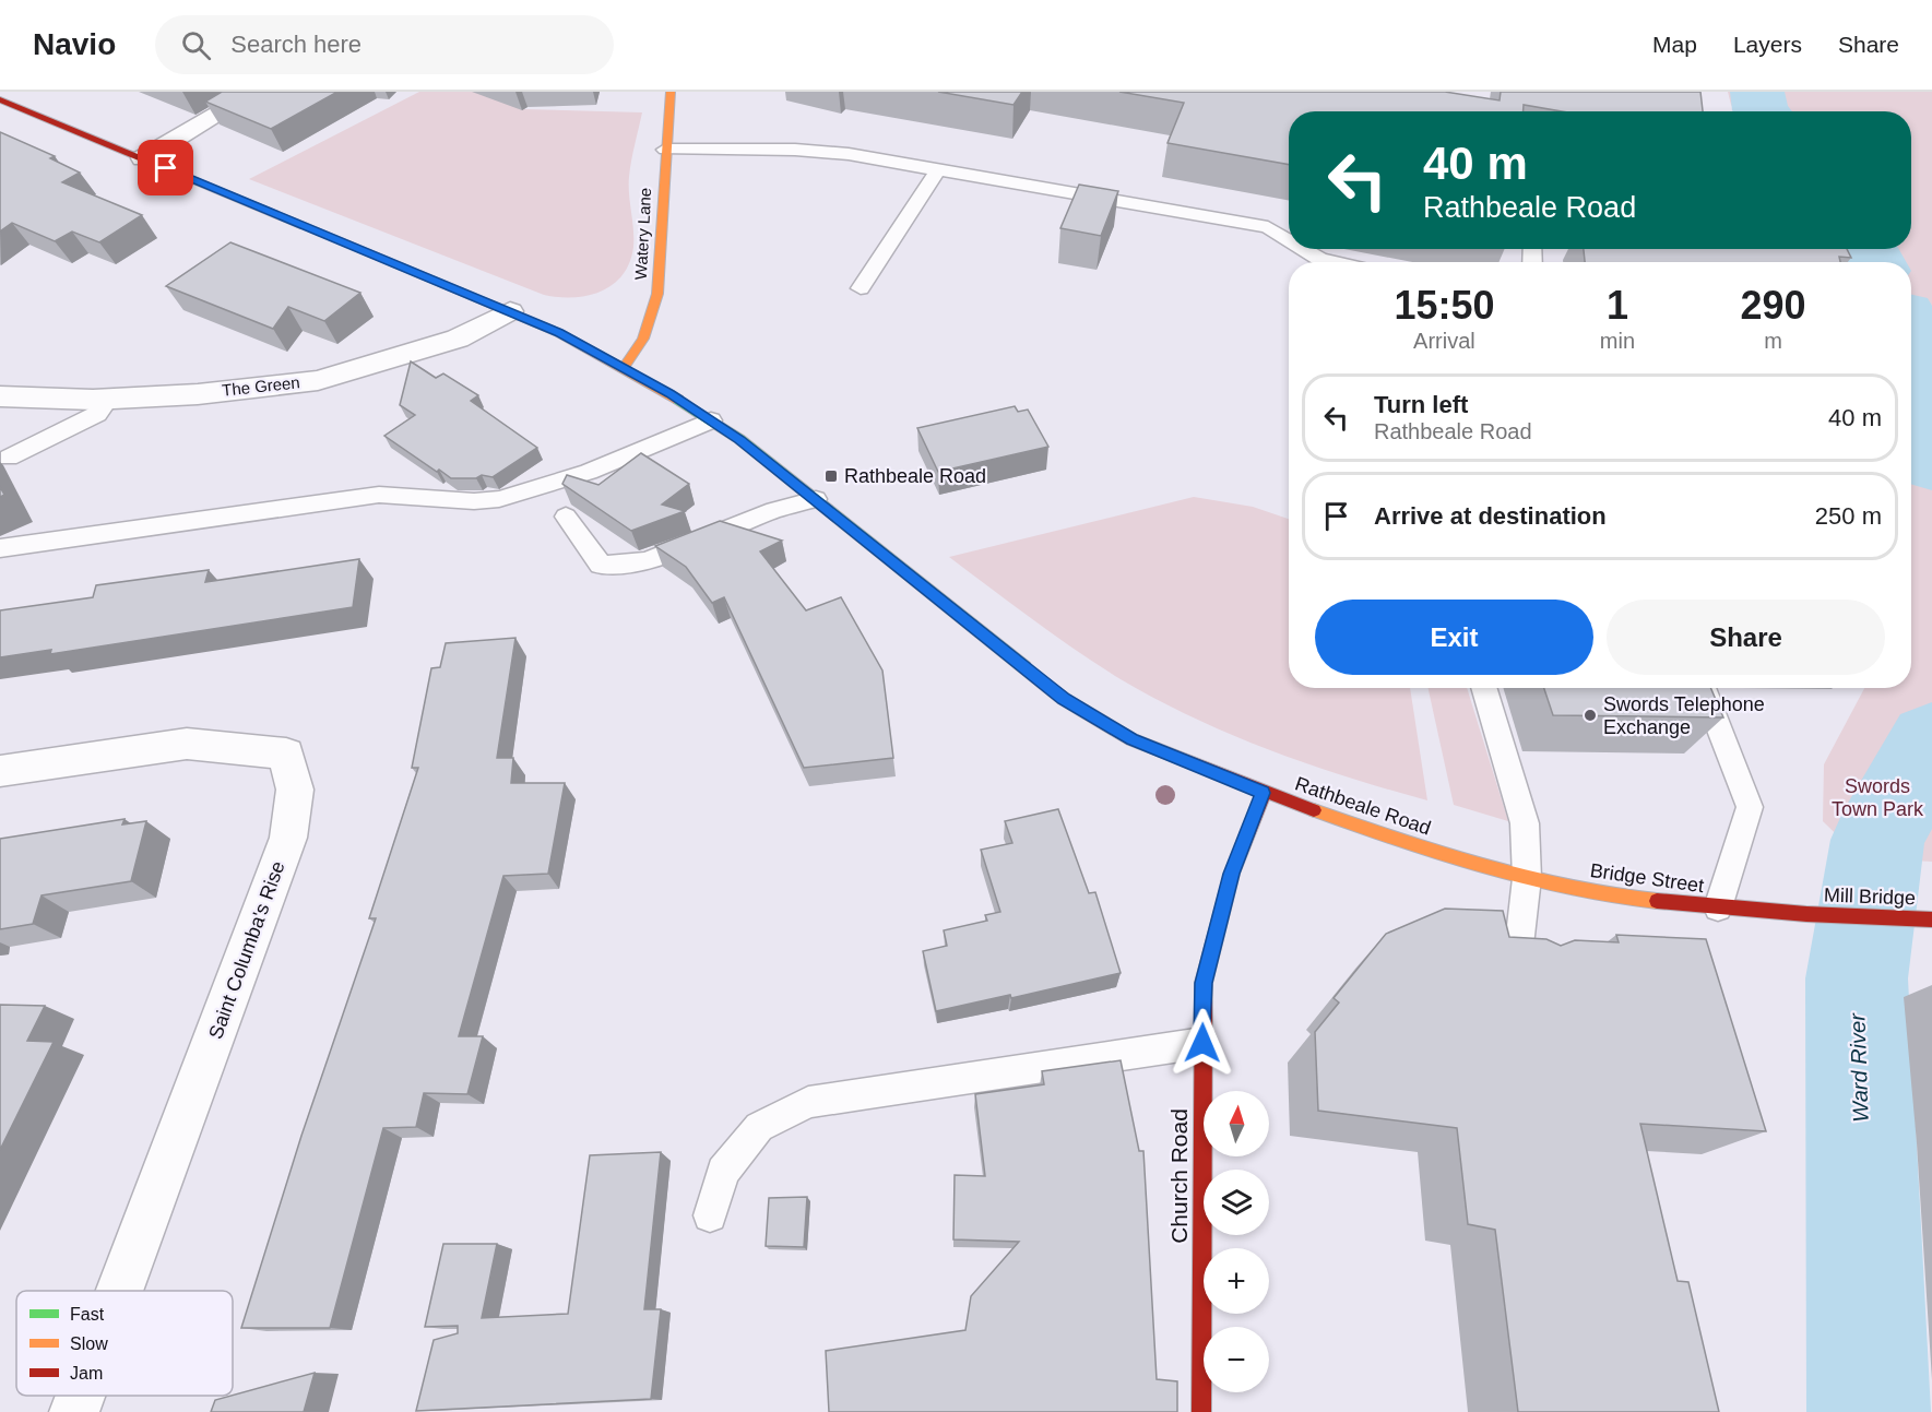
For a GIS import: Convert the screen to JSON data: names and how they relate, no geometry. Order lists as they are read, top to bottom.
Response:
{
  "streets": {
    "street": [
      "Watery Lane",
      "The Green",
      "Rathbeale Road",
      "Bridge Street",
      "Mill Bridge",
      "Saint Columba's Rise",
      "Church Road"
    ]
  },
  "crossings": [
    ["Watery Lane", "Rathbeale Road"],
    ["The Green", "Rathbeale Road"],
    ["Rathbeale Road", "Bridge Street"],
    ["Rathbeale Road", "Church Road"],
    ["Bridge Street", "Mill Bridge"]
  ],
  "water": ["Ward River"],
  "parks": ["Swords Town Park"],
  "places": {
    "transit": ["Rathbeale Road"],
    "other": ["Swords Telephone Exchange"]
  },
  "legend": ["Fast", "Slow", "Jam"],
  "north": "top",
  "page": {
    "header": "Navio",
    "search": "Search here",
    "nav": ["Map", "Layers", "Share"],
    "turn": ["40 m", "Rathbeale Road"],
    "eta": [
      "15:50",
      "Arrival",
      "1",
      "min",
      "290",
      "m"
    ],
    "list": [
      {
        "name": "Turn left",
        "note": "Rathbeale Road",
        "value": "40 m"
      },
      {
        "name": "Arrive at destination",
        "value": "250 m"
      }
    ],
    "buttons": ["Exit", "Share"],
    "map_buttons": ["+", "−"]
  }
}
